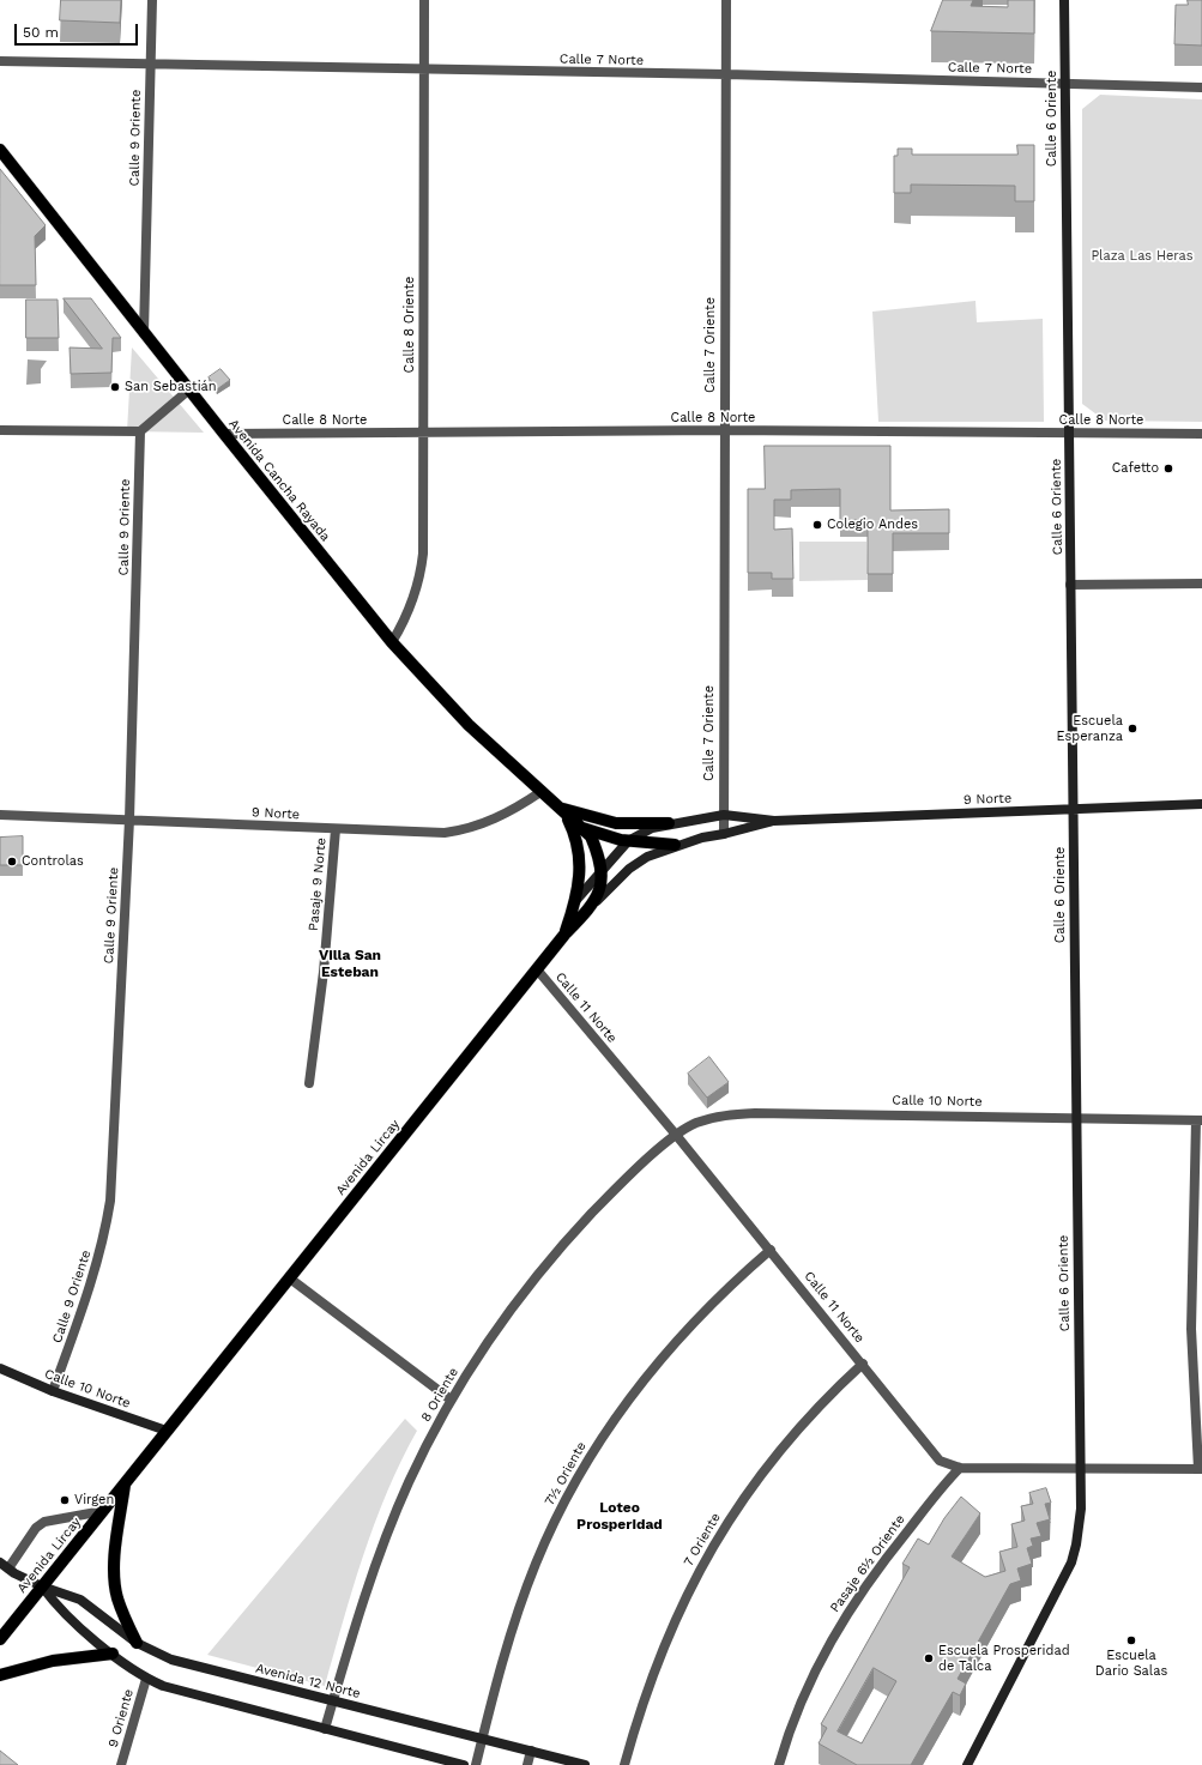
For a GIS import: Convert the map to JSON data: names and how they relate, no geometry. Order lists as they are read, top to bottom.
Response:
{
  "streets": {
    "main road": [
      "Calle 6 Oriente",
      "Avenida Cancha Rayada",
      "9 Norte",
      "Calle 10 Norte",
      "Avenida Lircay",
      "Avenida 12 Norte"
    ],
    "street": [
      "Calle 7 Norte",
      "Calle 9 Oriente",
      "Calle 8 Oriente",
      "Calle 7 Oriente",
      "Calle 8 Norte",
      "Pasaje 9 Norte",
      "Calle 11 Norte",
      "8 Oriente",
      "7½ Oriente",
      "7 Oriente",
      "Pasaje 6½ Oriente",
      "9 Oriente"
    ]
  },
  "crossings": [
    ["Calle 7 Norte", "Calle 6 Oriente"],
    ["Calle 7 Norte", "Calle 9 Oriente"],
    ["Calle 7 Norte", "Calle 8 Oriente"],
    ["Calle 7 Norte", "Calle 7 Oriente"],
    ["Calle 6 Oriente", "Calle 8 Norte"],
    ["Calle 6 Oriente", "9 Norte"],
    ["Calle 6 Oriente", "Calle 11 Norte"],
    ["Calle 6 Oriente", "Calle 10 Norte"],
    ["Calle 9 Oriente", "Avenida Cancha Rayada"],
    ["Calle 9 Oriente", "9 Norte"],
    ["Calle 9 Oriente", "Calle 10 Norte"],
    ["Calle 8 Oriente", "Calle 8 Norte"],
    ["Calle 8 Oriente", "Avenida Cancha Rayada"],
    ["Calle 7 Oriente", "Calle 8 Norte"],
    ["Calle 7 Oriente", "9 Norte"],
    ["Calle 8 Norte", "Avenida Cancha Rayada"],
    ["Avenida Cancha Rayada", "9 Norte"],
    ["Avenida Cancha Rayada", "Avenida Lircay"],
    ["9 Norte", "Pasaje 9 Norte"],
    ["9 Norte", "Avenida Lircay"],
    ["Calle 11 Norte", "Calle 10 Norte"],
    ["Calle 11 Norte", "Avenida Lircay"],
    ["Calle 11 Norte", "8 Oriente"],
    ["Calle 11 Norte", "7½ Oriente"],
    ["Calle 11 Norte", "7 Oriente"],
    ["Calle 11 Norte", "Pasaje 6½ Oriente"],
    ["Calle 10 Norte", "Avenida Lircay"],
    ["Calle 10 Norte", "8 Oriente"],
    ["Avenida Lircay", "Avenida 12 Norte"],
    ["8 Oriente", "Avenida 12 Norte"],
    ["7½ Oriente", "Avenida 12 Norte"],
    ["Avenida 12 Norte", "9 Oriente"]
  ],
  "districts": ["Villa San Esteban", "Loteo Prosperidad"],
  "parks": ["Plaza Las Heras"],
  "places": [
    "San Sebastián",
    "Cafetto",
    "Colegio Andes",
    "Escuela Esperanza",
    "Controlas",
    "Virgen",
    "Escuela Dario Salas",
    "Escuela Prosperidad de Talca"
  ],
  "scale_bar": "50 m"
}
